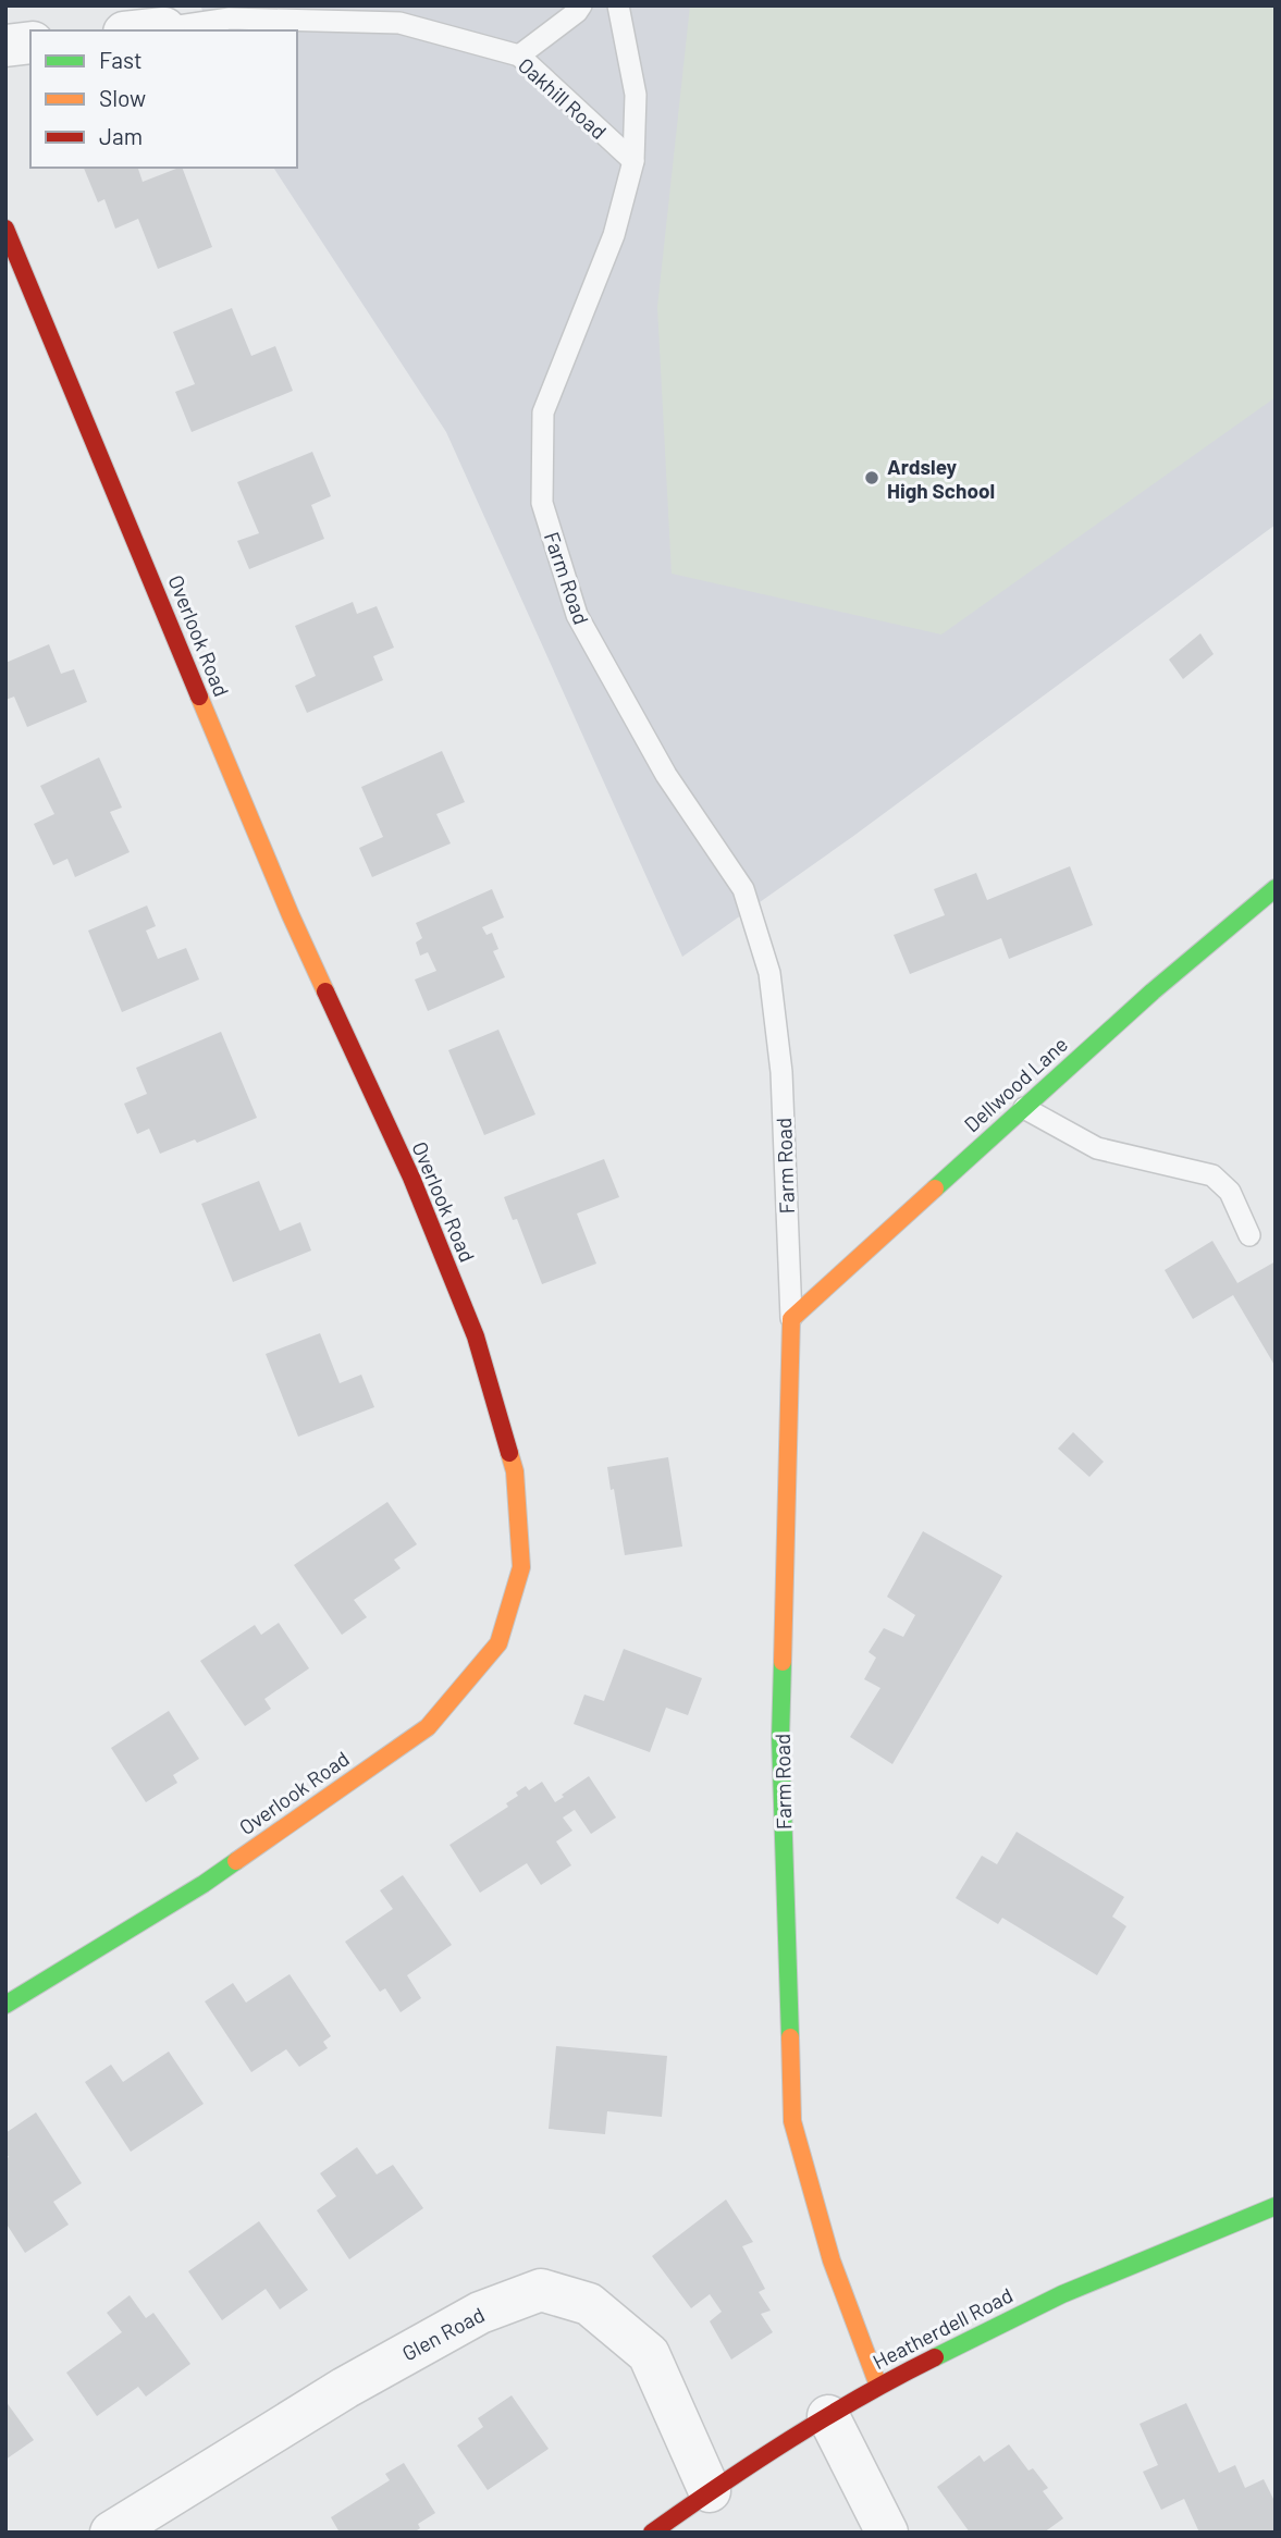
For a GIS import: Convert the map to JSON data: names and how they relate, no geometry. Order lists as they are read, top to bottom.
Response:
{
  "streets": {
    "street": [
      "Oakhill Road",
      "Farm Road",
      "Overlook Road",
      "Dellwood Lane",
      "Heatherdell Road",
      "Glen Road"
    ]
  },
  "crossings": [
    ["Oakhill Road", "Farm Road"],
    ["Farm Road", "Dellwood Lane"],
    ["Farm Road", "Heatherdell Road"],
    ["Heatherdell Road", "Glen Road"]
  ],
  "places": ["Ardsley High School"],
  "legend": ["Fast", "Slow", "Jam"]
}
